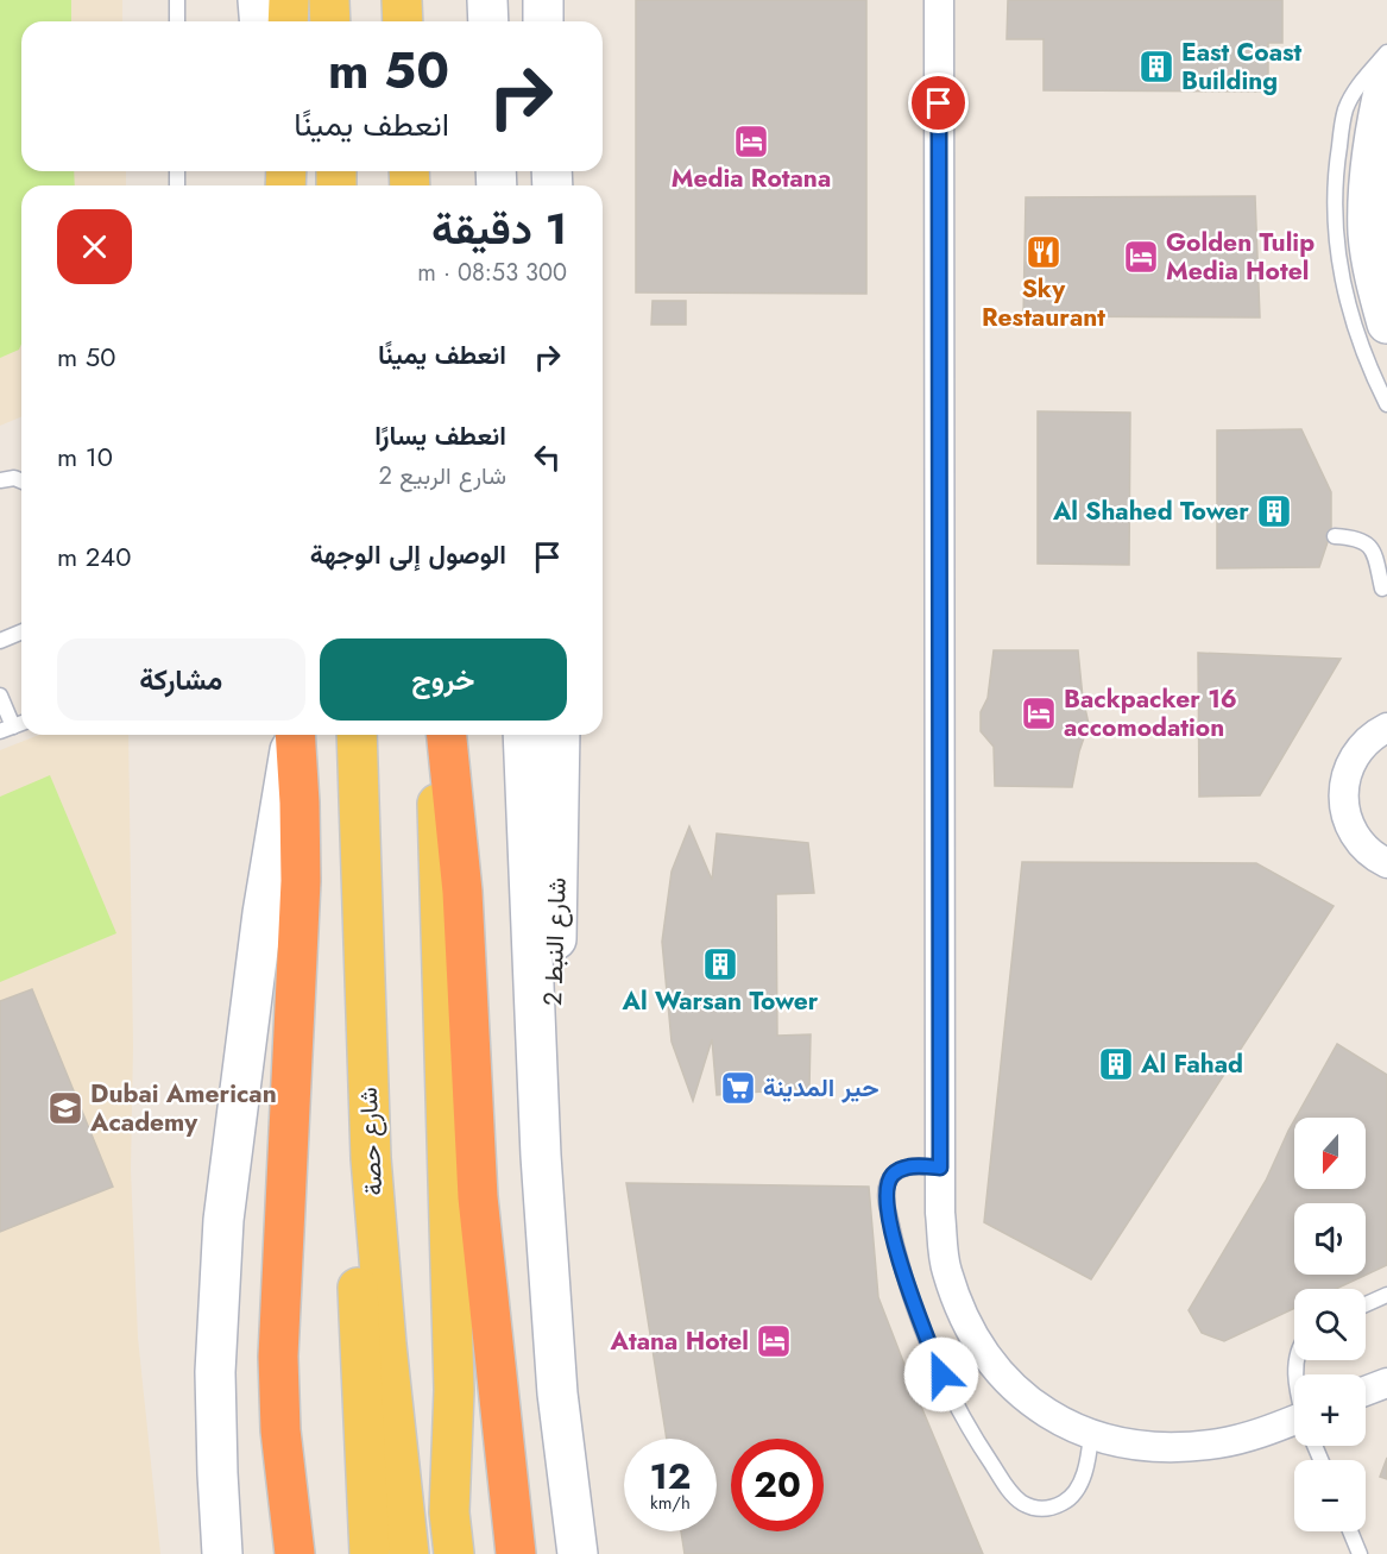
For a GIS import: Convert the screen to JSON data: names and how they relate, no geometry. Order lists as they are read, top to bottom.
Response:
{
  "streets": {
    "main road": ["شارع النبط 2", "شارع حصة"]
  },
  "places": {
    "building": [
      "East Coast Building",
      "Al Shahed Tower",
      "Al Warsan Tower",
      "Al Fahad"
    ],
    "hotel": [
      "Media Rotana",
      "Golden Tulip Media Hotel",
      "Backpacker 16 accomodation",
      "Atana Hotel"
    ],
    "restaurant": ["Sky Restaurant"],
    "supermarket": ["حير المدينة"],
    "school or university": ["Dubai American Academy"]
  },
  "north": "bottom",
  "page": {
    "turn": ["50 m", "انعطف يمينًا"],
    "heading": ["1 دقيقة", "300 m · 08:53"],
    "list": [
      {
        "name": "انعطف يمينًا",
        "value": "50 m"
      },
      {
        "name": "انعطف يسارًا",
        "note": "شارع الربيع 2",
        "value": "10 m"
      },
      {
        "name": "الوصول إلى الوجهة",
        "value": "240 m"
      }
    ],
    "buttons": ["خروج", "مشاركة"],
    "map_buttons": ["+", "−"],
    "speed": "12 km/h",
    "limit": "20"
  }
}
